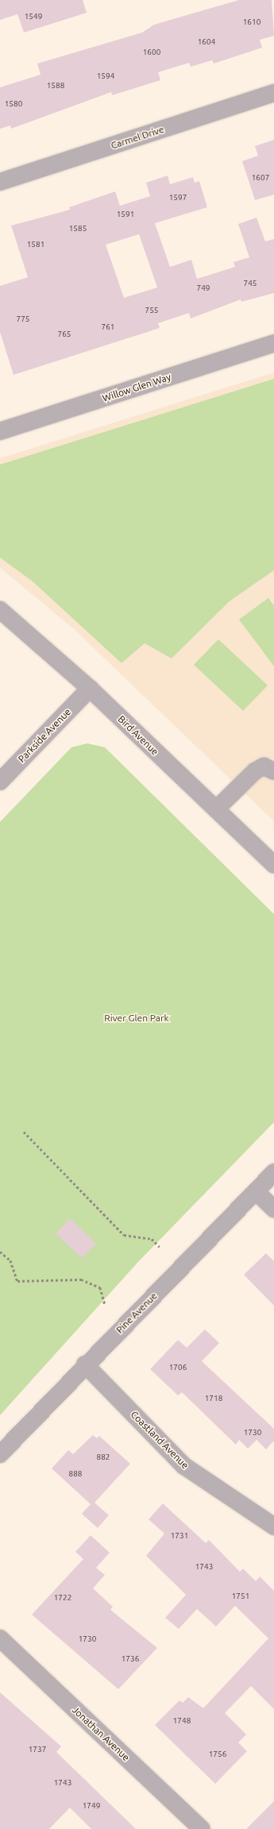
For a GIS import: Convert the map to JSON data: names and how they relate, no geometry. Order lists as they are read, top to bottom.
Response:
{
  "streets": {
    "street": [
      "Carmel Drive",
      "Willow Glen Way",
      "Parkside Avenue",
      "Bird Avenue",
      "Pine Avenue",
      "Coastland Avenue",
      "Jonathan Avenue"
    ]
  },
  "crossings": [
    ["Parkside Avenue", "Bird Avenue"],
    ["Pine Avenue", "Coastland Avenue"]
  ],
  "parks": ["River Glen Park"],
  "house_numbers": [
    "1549",
    "1610",
    "1604",
    "1600",
    "1594",
    "1588",
    "1580",
    "1607",
    "1597",
    "1591",
    "1585",
    "1581",
    "745",
    "749",
    "755",
    "775",
    "761",
    "765",
    "1706",
    "1718",
    "1730",
    "882",
    "888",
    "1731",
    "1743",
    "1751",
    "1722",
    "1730",
    "1736",
    "1748",
    "1737",
    "1756",
    "1743",
    "1749"
  ]
}
